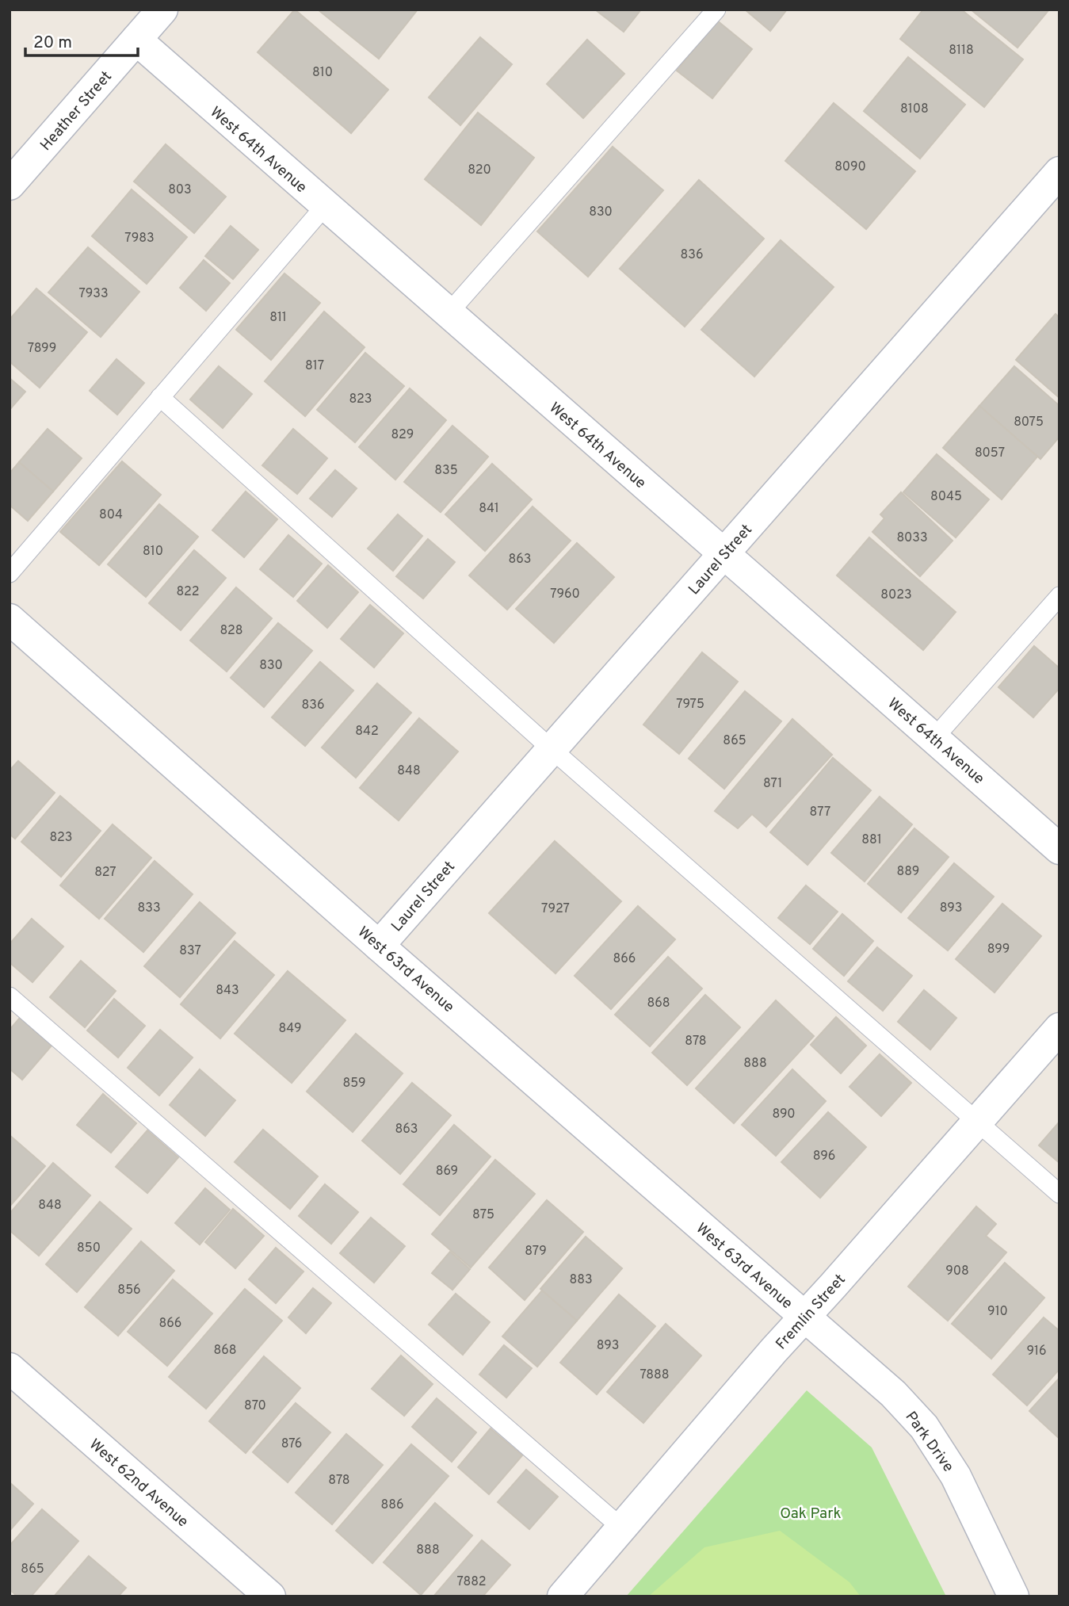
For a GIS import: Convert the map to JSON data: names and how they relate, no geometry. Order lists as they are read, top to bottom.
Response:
{
  "streets": {
    "street": [
      "Heather Street",
      "West 64th Avenue",
      "Laurel Street",
      "West 63rd Avenue",
      "Fremlin Street",
      "Park Drive",
      "West 62nd Avenue"
    ]
  },
  "crossings": [
    ["Heather Street", "West 64th Avenue"],
    ["West 64th Avenue", "Laurel Street"],
    ["Laurel Street", "West 63rd Avenue"],
    ["West 63rd Avenue", "Fremlin Street"],
    ["West 63rd Avenue", "Park Drive"],
    ["Fremlin Street", "Park Drive"]
  ],
  "parks": ["Oak Park"],
  "house_numbers": [
    "8118",
    "810",
    "8108",
    "8090",
    "820",
    "803",
    "830",
    "7983",
    "836",
    "7933",
    "811",
    "7899",
    "817",
    "823",
    "8075",
    "829",
    "8057",
    "835",
    "8045",
    "841",
    "804",
    "8033",
    "810",
    "863",
    "822",
    "7960",
    "8023",
    "828",
    "830",
    "7975",
    "836",
    "842",
    "865",
    "848",
    "871",
    "877",
    "823",
    "881",
    "889",
    "827",
    "833",
    "893",
    "7927",
    "899",
    "837",
    "866",
    "843",
    "868",
    "849",
    "878",
    "888",
    "859",
    "890",
    "863",
    "896",
    "869",
    "848",
    "875",
    "850",
    "879",
    "908",
    "883",
    "856",
    "910",
    "866",
    "893",
    "868",
    "916",
    "7888",
    "870",
    "876",
    "878",
    "886",
    "888",
    "865",
    "7882"
  ],
  "scale_bar": "20 m"
}
